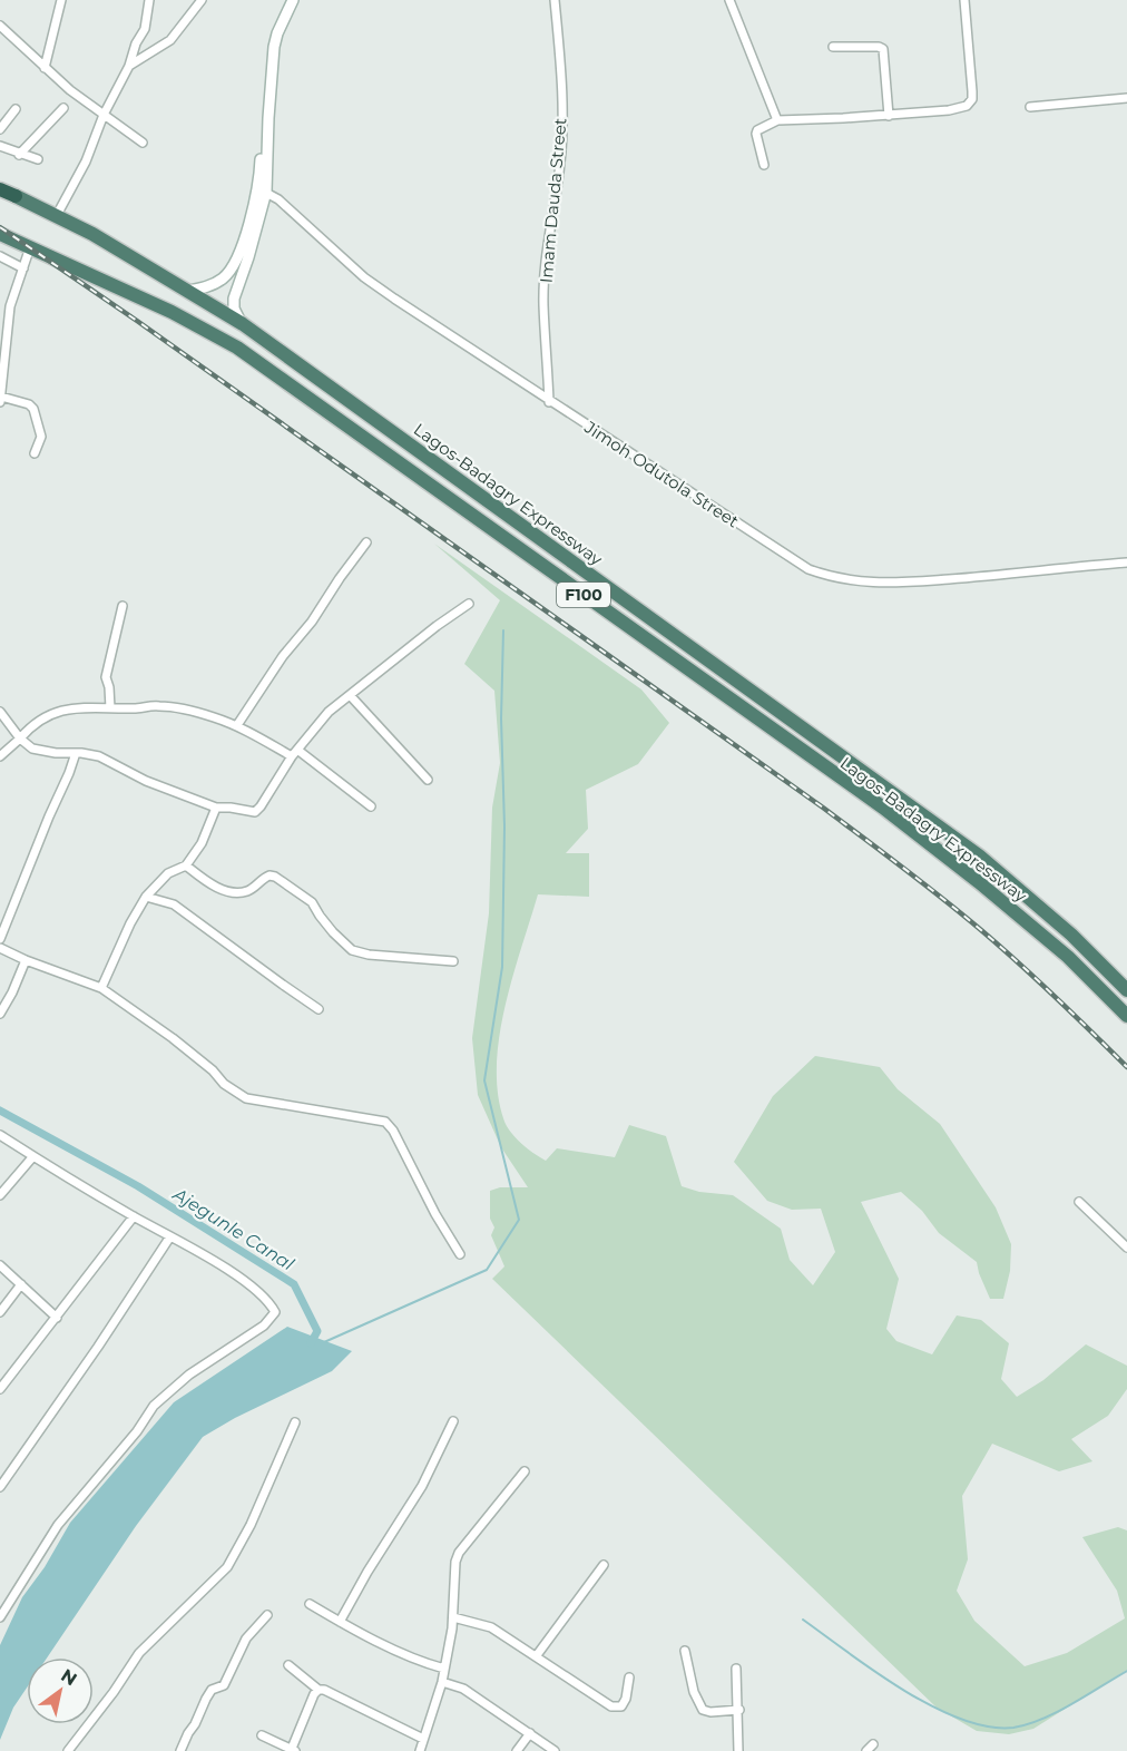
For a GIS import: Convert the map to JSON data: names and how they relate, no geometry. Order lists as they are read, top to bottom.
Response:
{
  "streets": {
    "highway": ["Lagos-Badagry Expressway", "F100"],
    "street": ["Imam Dauda Street", "Jimoh Odutola Street"]
  },
  "crossings": [
    ["Imam Dauda Street", "Jimoh Odutola Street"]
  ],
  "water": ["Ajegunle Canal"],
  "north": "top right"
}
